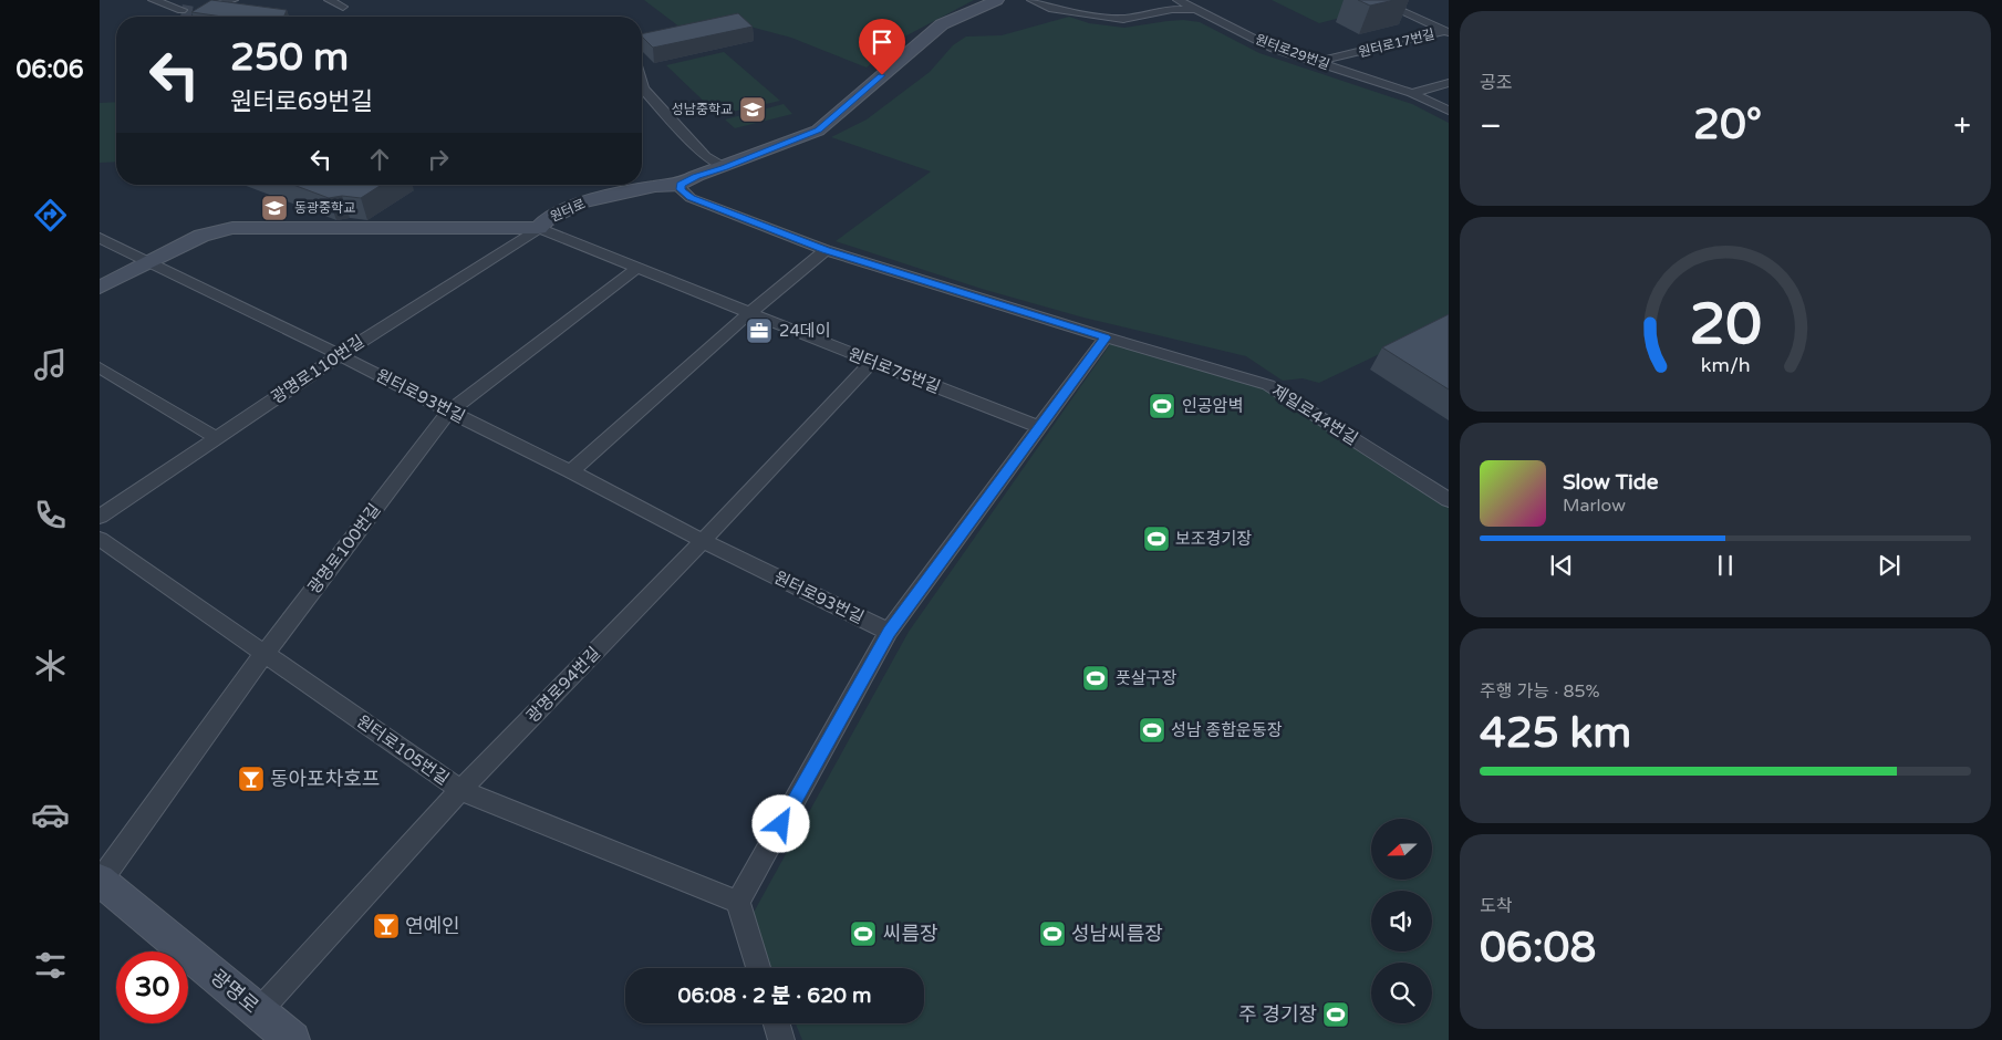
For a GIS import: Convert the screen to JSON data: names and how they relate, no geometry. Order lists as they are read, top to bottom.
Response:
{
  "streets": {
    "main road": ["원터로", "광명로"],
    "street": [
      "원터로17번길",
      "원터로29번길",
      "광명로110번길",
      "원터로75번길",
      "원터로93번길",
      "제일로44번길",
      "광명로100번길",
      "광명로94번길",
      "원터로105번길"
    ]
  },
  "crossings": [
    ["원터로17번길", "원터로29번길"],
    ["원터로", "광명로110번길"],
    ["원터로", "원터로75번길"],
    ["원터로", "원터로93번길"],
    ["원터로", "제일로44번길"],
    ["광명로110번길", "원터로75번길"],
    ["광명로110번길", "원터로93번길"],
    ["원터로75번길", "광명로100번길"],
    ["원터로75번길", "광명로94번길"],
    ["원터로93번길", "광명로100번길"],
    ["원터로93번길", "광명로94번길"],
    ["광명로100번길", "원터로105번길"],
    ["광명로100번길", "광명로"],
    ["광명로94번길", "원터로105번길"],
    ["광명로94번길", "광명로"]
  ],
  "places": {
    "school or university": ["성남중학교", "동광중학교"],
    "office": ["24데이"],
    "sports": [
      "인공암벽",
      "보조경기장",
      "풋살구장",
      "성남 종합운동장",
      "씨름장",
      "성남씨름장",
      "주 경기장"
    ],
    "bar": ["동아포차호프", "연예인"]
  },
  "north": "left",
  "page": {
    "tabs": "06:06",
    "tile": [
      "공조",
      ["주행 가능 · 85%", "425 km"],
      ["도착", "06:08"]
    ],
    "turn": ["250 m", "원터로69번길"],
    "heat": ["−", "20°", "+"],
    "song": ["Slow Tide", "Marlow"],
    "limit": "30",
    "trip": "06:08 · 2 분 · 620 m",
    "gauge": ["20", "km/h"]
  }
}
